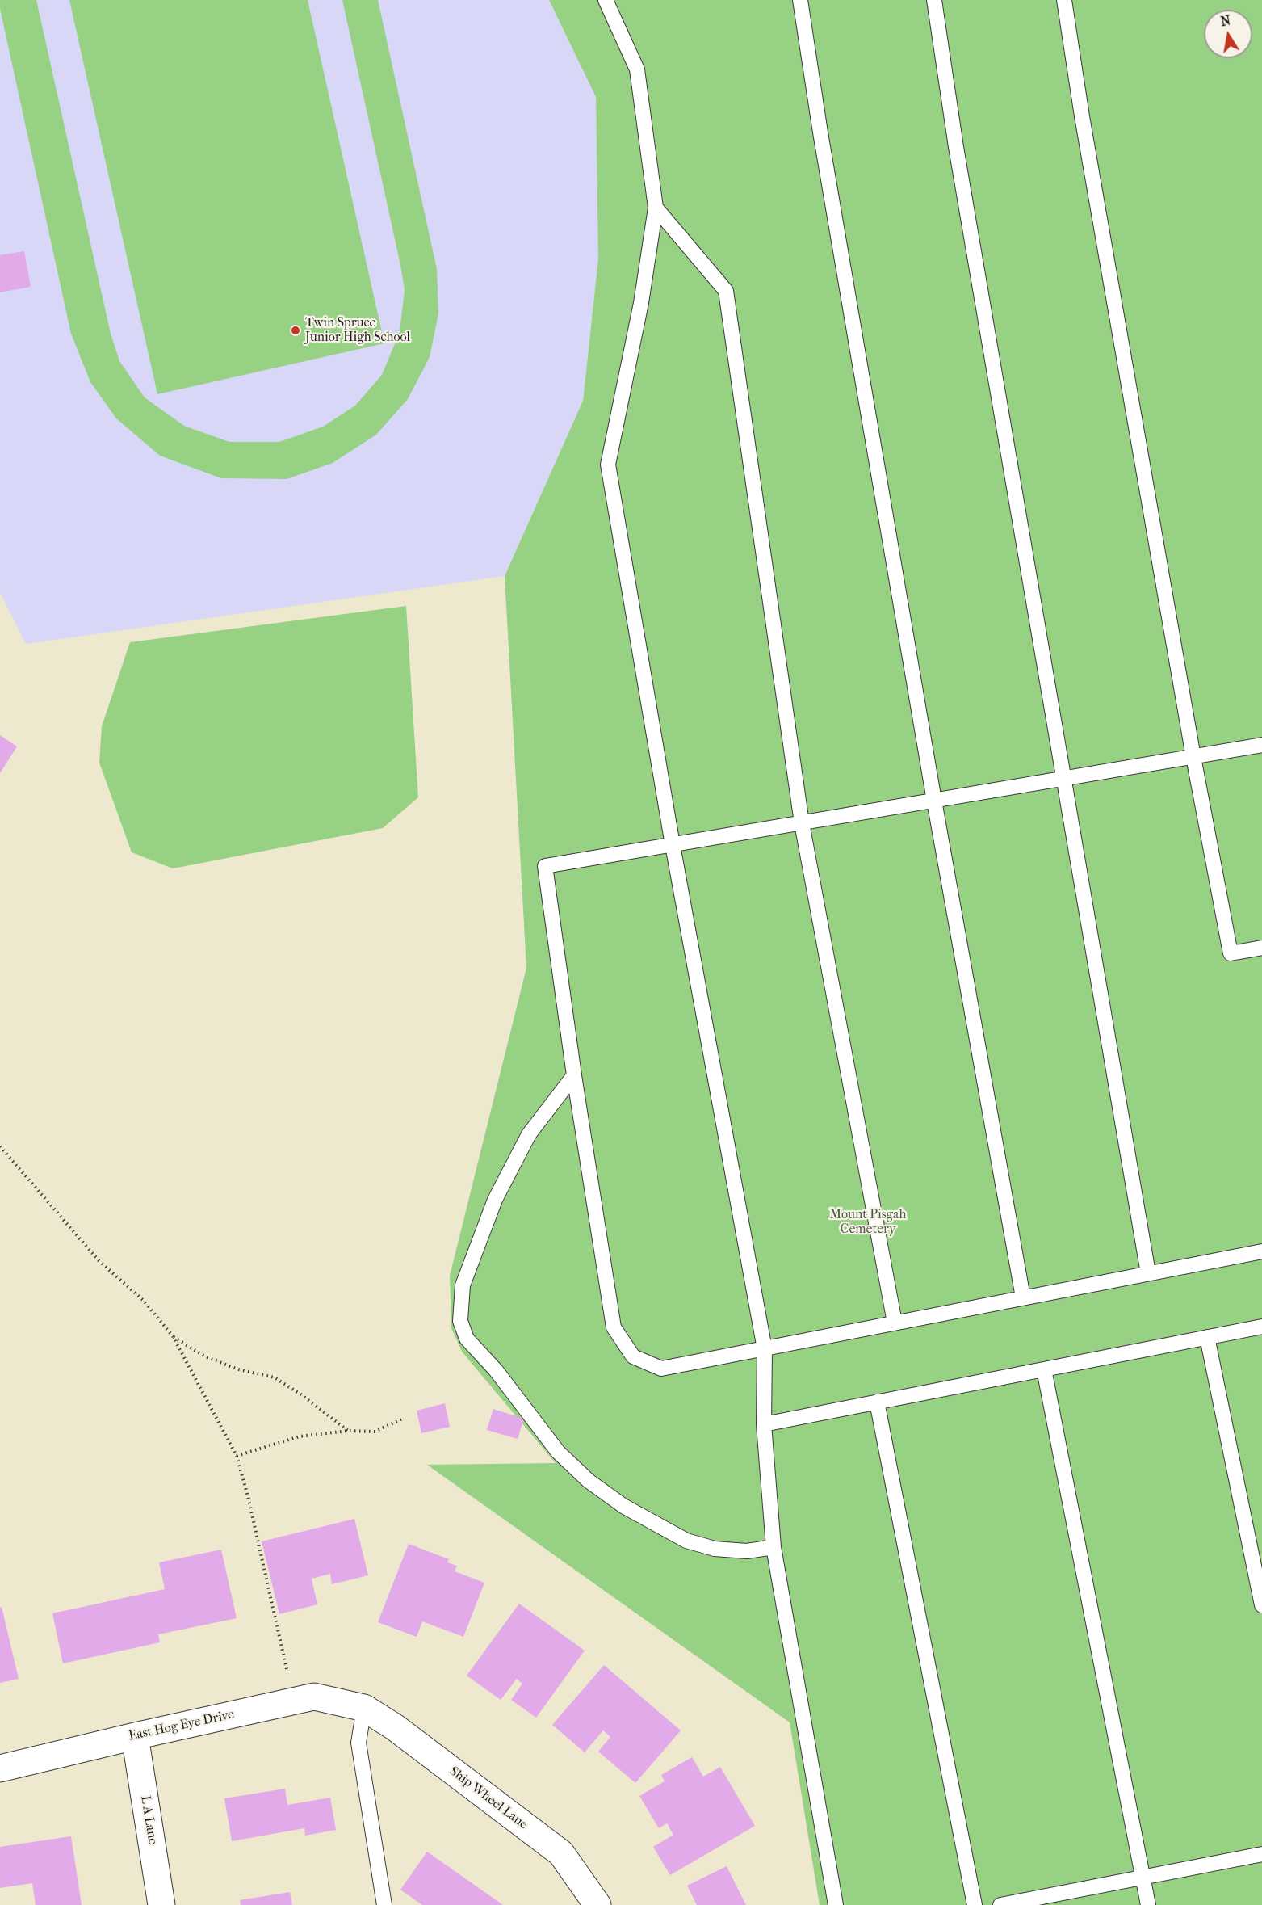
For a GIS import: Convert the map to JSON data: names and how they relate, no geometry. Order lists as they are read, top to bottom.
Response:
{
  "streets": {
    "street": ["East Hog Eye Drive", "Ship Wheel Lane", "L A Lane"]
  },
  "crossings": [
    ["East Hog Eye Drive", "Ship Wheel Lane"],
    ["East Hog Eye Drive", "L A Lane"]
  ],
  "parks": ["Mount Pisgah Cemetery"],
  "places": ["Twin Spruce Junior High School"],
  "north": "top"
}
